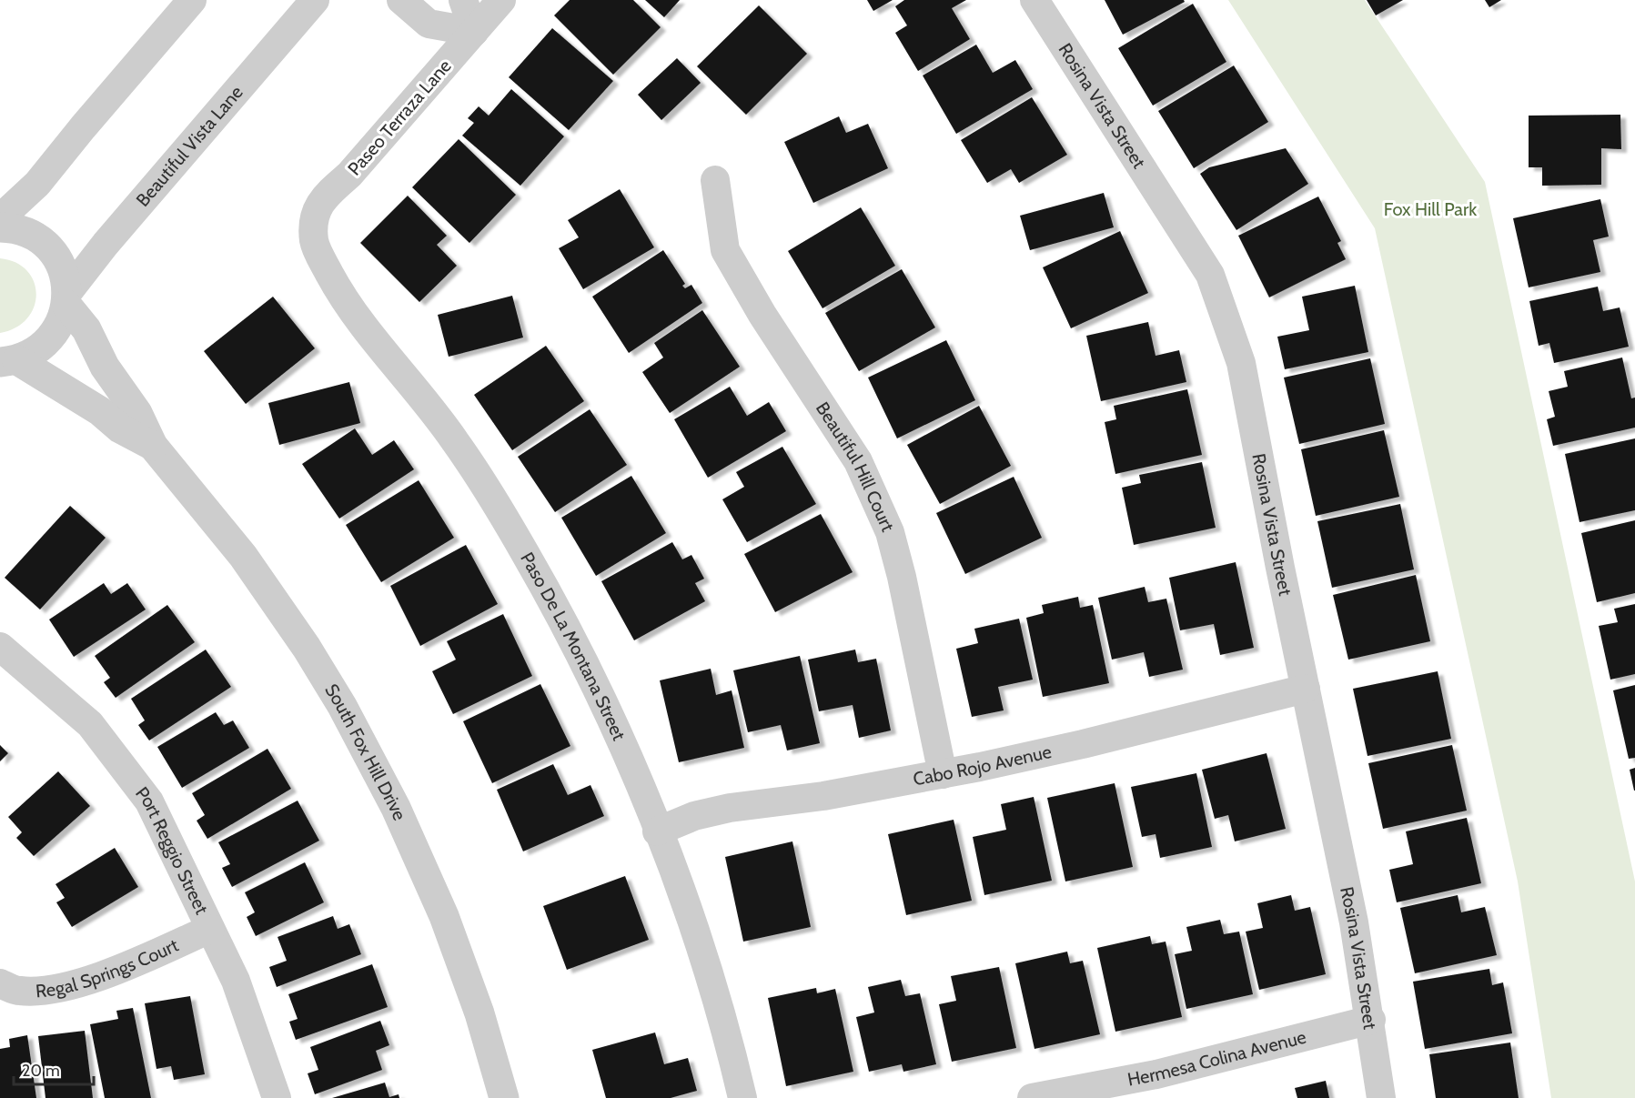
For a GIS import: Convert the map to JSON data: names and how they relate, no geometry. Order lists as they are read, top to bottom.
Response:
{
  "streets": {
    "street": [
      "Rosina Vista Street",
      "Paseo Terraza Lane",
      "Beautiful Vista Lane",
      "Beautiful Hill Court",
      "Paso De La Montana Street",
      "South Fox Hill Drive",
      "Cabo Rojo Avenue",
      "Port Reggio Street",
      "Regal Springs Court",
      "Hermesa Colina Avenue"
    ]
  },
  "crossings": [
    ["Rosina Vista Street", "Cabo Rojo Avenue"],
    ["Rosina Vista Street", "Hermesa Colina Avenue"],
    ["Paseo Terraza Lane", "Paso De La Montana Street"],
    ["Beautiful Vista Lane", "South Fox Hill Drive"],
    ["Beautiful Hill Court", "Cabo Rojo Avenue"],
    ["Paso De La Montana Street", "Cabo Rojo Avenue"],
    ["Port Reggio Street", "Regal Springs Court"]
  ],
  "parks": ["Fox Hill Park"],
  "scale_bar": "20 m"
}
